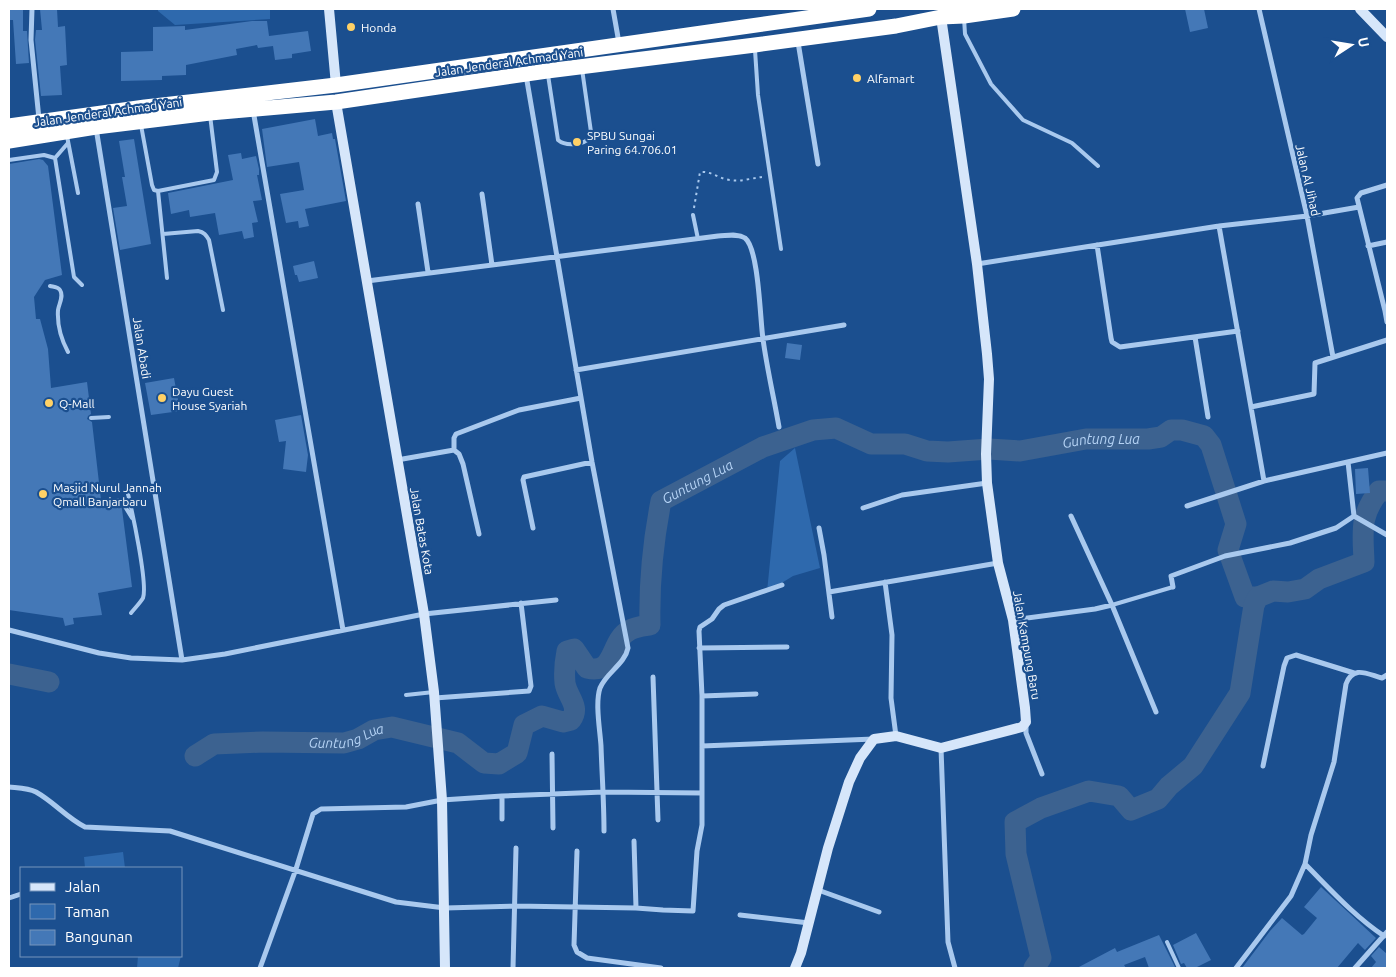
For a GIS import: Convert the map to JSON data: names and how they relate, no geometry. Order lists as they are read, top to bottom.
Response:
{
  "streets": {
    "highway": ["Jalan Jenderal Achmad Yani"],
    "street": [
      "Jalan Al Jihad",
      "Jalan Abadi",
      "Jalan Batas Kota",
      "Jalan Kampung Baru"
    ]
  },
  "crossings": [
    ["Jalan Jenderal Achmad Yani", "Jalan Abadi"],
    ["Jalan Jenderal Achmad Yani", "Jalan Batas Kota"],
    ["Jalan Jenderal Achmad Yani", "Jalan Kampung Baru"]
  ],
  "water": ["Guntung Lua"],
  "places": [
    "Honda",
    "Alfamart",
    "SPBU Sungai Paring 64.706.01",
    "Dayu Guest House Syariah",
    "Q-Mall",
    "Masjid Nurul Jannah Qmall Banjarbaru"
  ],
  "legend": ["Jalan", "Taman", "Bangunan"],
  "north": "right"
}
